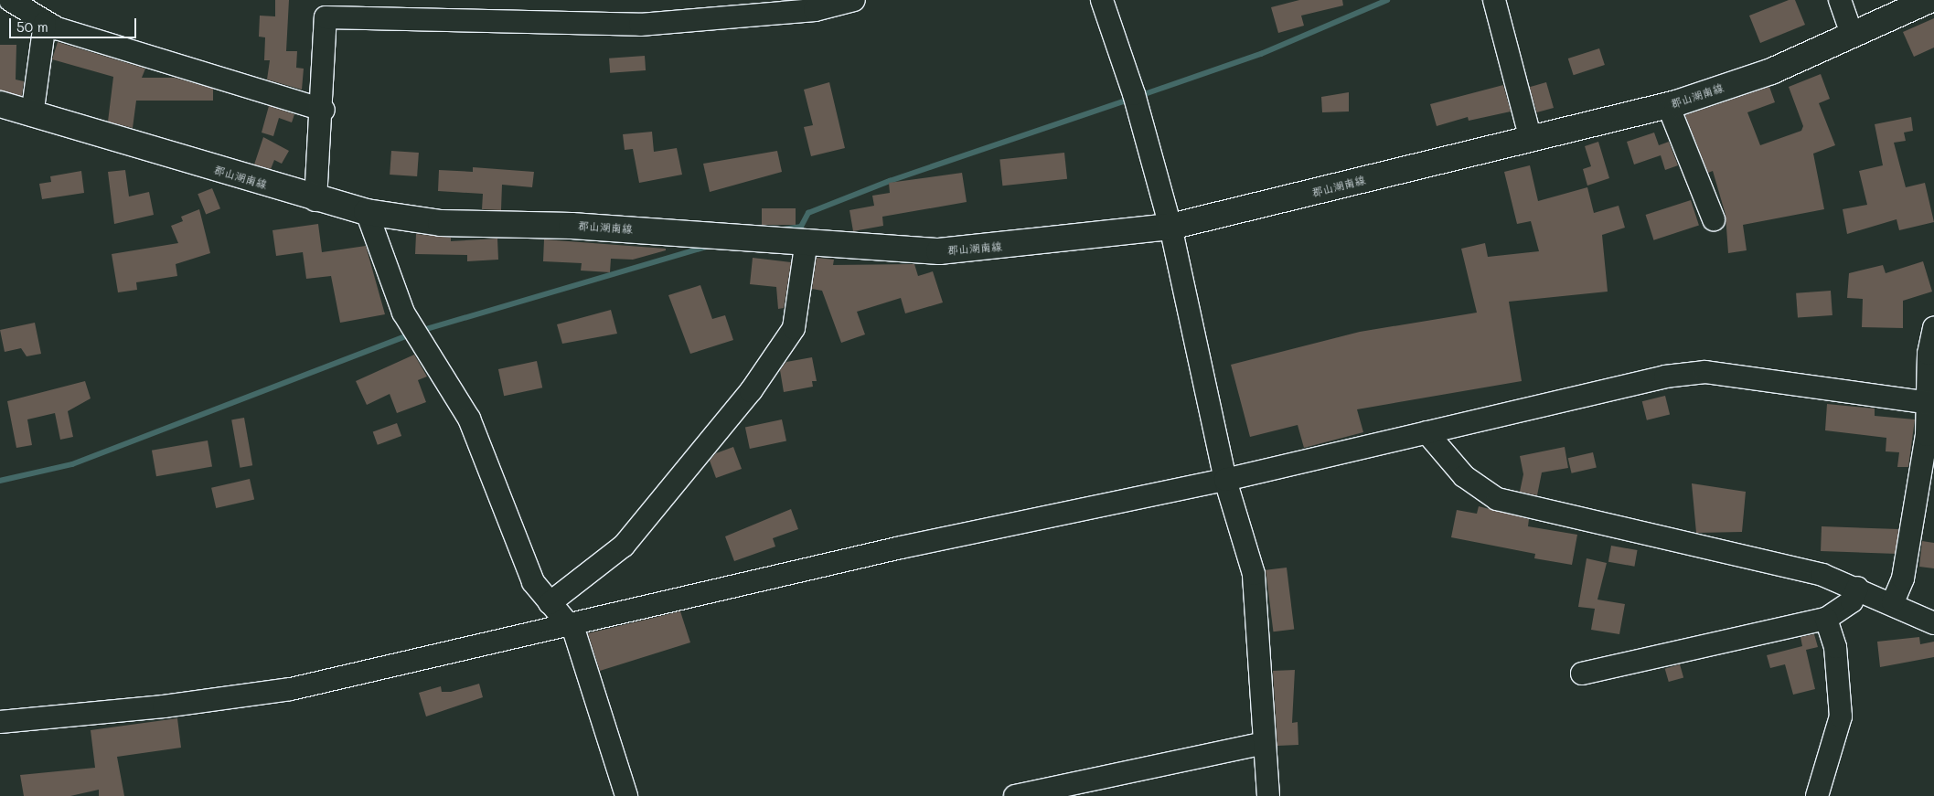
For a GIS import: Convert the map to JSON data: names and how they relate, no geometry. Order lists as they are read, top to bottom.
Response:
{
  "streets": {
    "main road": ["郡山湖南線"]
  },
  "scale_bar": "50 m"
}
